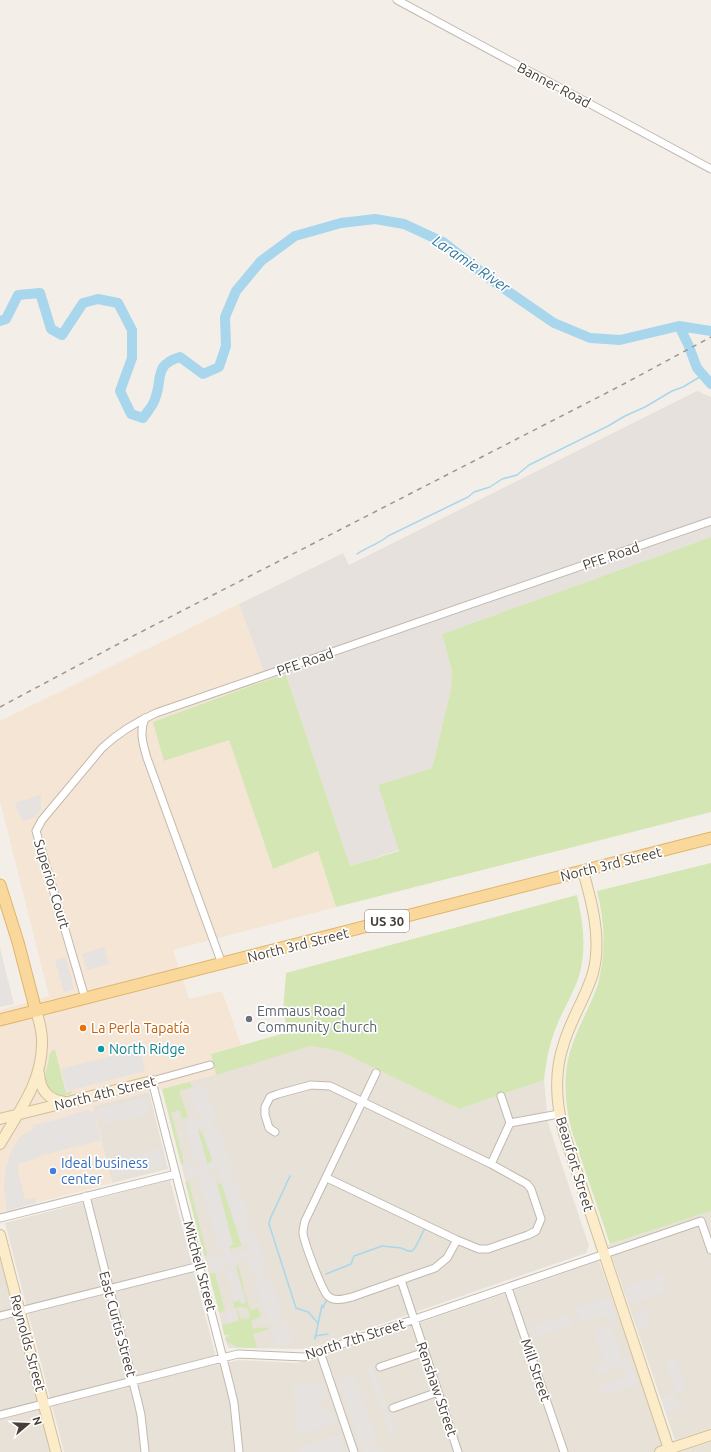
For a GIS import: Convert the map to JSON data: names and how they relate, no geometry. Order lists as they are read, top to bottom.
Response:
{
  "streets": {
    "main road": ["North 3rd Street", "US 30"],
    "street": [
      "Banner Road",
      "PFE Road",
      "Superior Court",
      "North 4th Street",
      "Beaufort Street",
      "Mitchell Street",
      "East Curtis Street",
      "North 7th Street",
      "Reynolds Street",
      "Mill Street",
      "Renshaw Street"
    ]
  },
  "crossings": [
    ["PFE Road", "Superior Court"],
    ["North 3rd Street", "Superior Court"],
    ["North 3rd Street", "Beaufort Street"],
    ["North 4th Street", "Mitchell Street"],
    ["Beaufort Street", "North 7th Street"],
    ["Mitchell Street", "North 7th Street"],
    ["East Curtis Street", "North 7th Street"],
    ["North 7th Street", "Reynolds Street"],
    ["North 7th Street", "Mill Street"],
    ["North 7th Street", "Renshaw Street"]
  ],
  "water": ["Laramie River"],
  "places": [
    "Emmaus Road Community Church",
    "La Perla Tapatía",
    "North Ridge",
    "Ideal business center"
  ],
  "north": "right"
}
